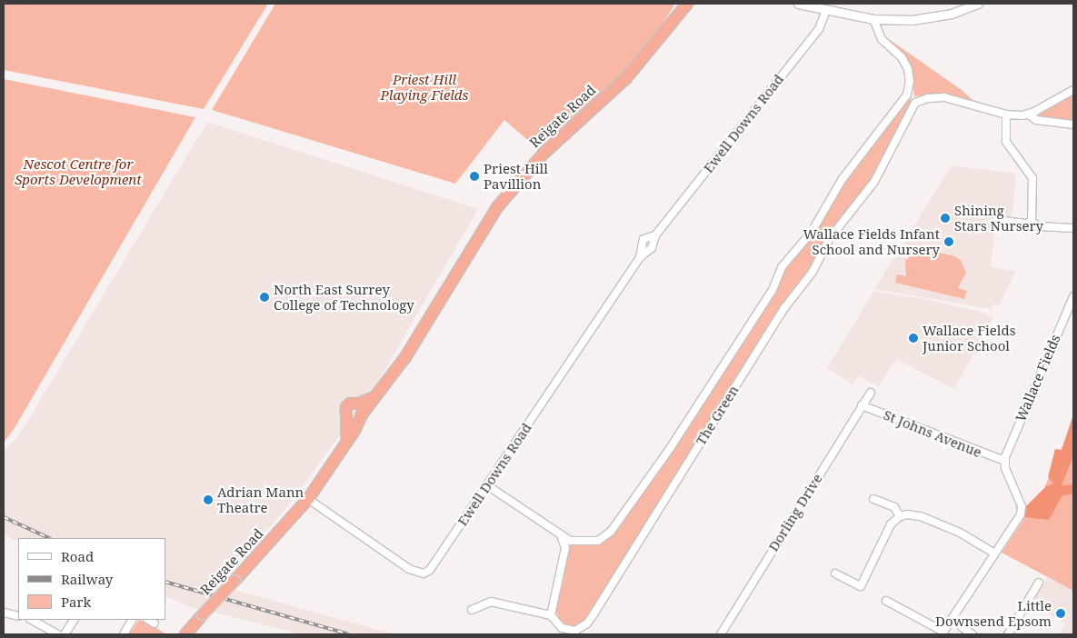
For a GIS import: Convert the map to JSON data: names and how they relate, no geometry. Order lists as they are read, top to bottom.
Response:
{
  "streets": {
    "highway": ["Reigate Road"],
    "street": [
      "Ewell Downs Road",
      "Wallace Fields",
      "The Green",
      "St Johns Avenue",
      "Dorling Drive"
    ]
  },
  "crossings": [
    ["Reigate Road", "Ewell Downs Road"],
    ["Ewell Downs Road", "The Green"],
    ["Wallace Fields", "St Johns Avenue"],
    ["St Johns Avenue", "Dorling Drive"]
  ],
  "parks": ["Priest Hill Playing Fields", "Nescot Centre for Sports Development"],
  "places": [
    "Priest Hill Pavillion",
    "Shining Stars Nursery",
    "Wallace Fields Infant School and Nursery",
    "North East Surrey College of Technology",
    "Wallace Fields Junior School",
    "Adrian Mann Theatre",
    "Little Downsend Epsom"
  ],
  "legend": ["Road", "Railway", "Park"]
}
